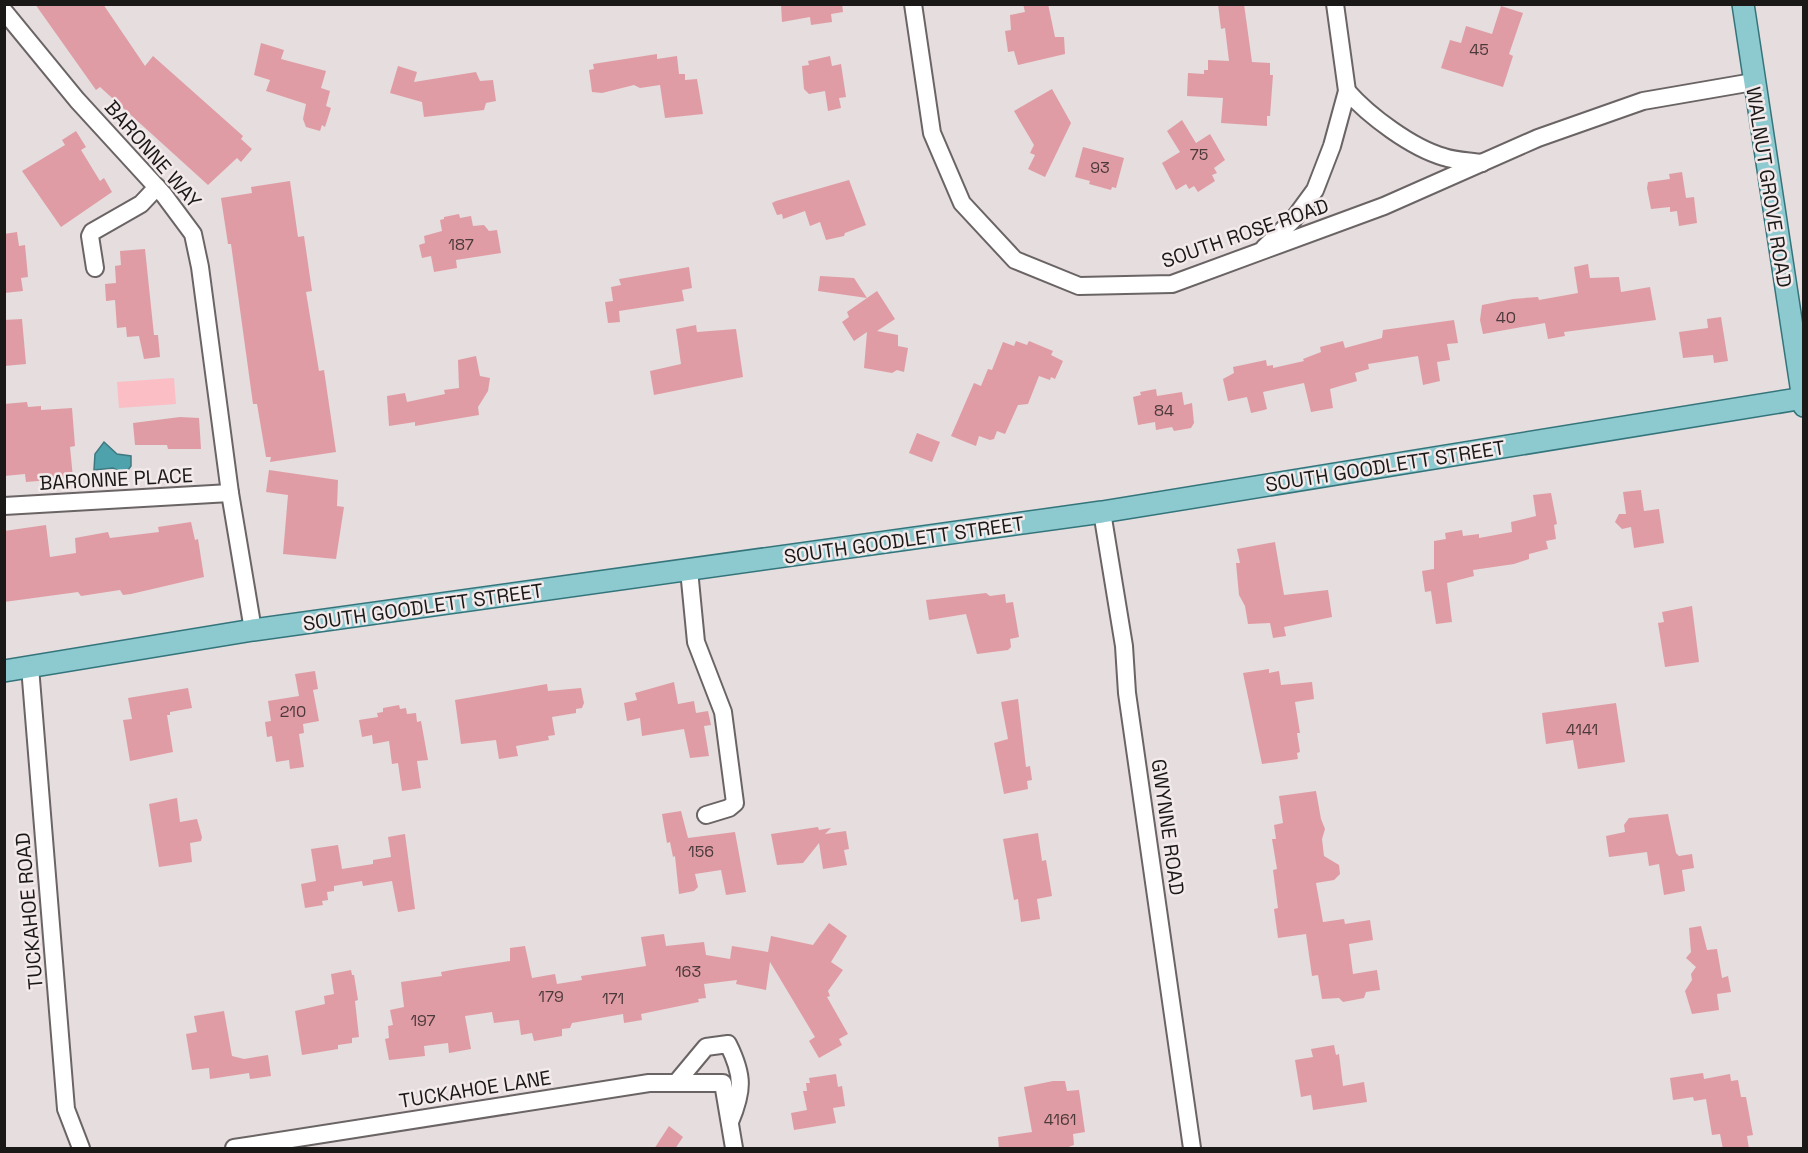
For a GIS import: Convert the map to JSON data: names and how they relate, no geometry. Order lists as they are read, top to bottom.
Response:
{
  "streets": {
    "main road": ["WALNUT GROVE ROAD", "SOUTH GOODLETT STREET"],
    "street": [
      "BARONNE WAY",
      "SOUTH ROSE ROAD",
      "BARONNE PLACE",
      "GWYNNE ROAD",
      "TUCKAHOE ROAD",
      "TUCKAHOE LANE"
    ]
  },
  "crossings": [
    ["BARONNE WAY", "SOUTH GOODLETT STREET"],
    ["BARONNE WAY", "BARONNE PLACE"],
    ["WALNUT GROVE ROAD", "SOUTH ROSE ROAD"],
    ["WALNUT GROVE ROAD", "SOUTH GOODLETT STREET"],
    ["SOUTH GOODLETT STREET", "GWYNNE ROAD"],
    ["SOUTH GOODLETT STREET", "TUCKAHOE ROAD"]
  ],
  "house_numbers": [
    "45",
    "75",
    "93",
    "187",
    "40",
    "84",
    "210",
    "4141",
    "156",
    "163",
    "179",
    "171",
    "197",
    "4161"
  ]
}
